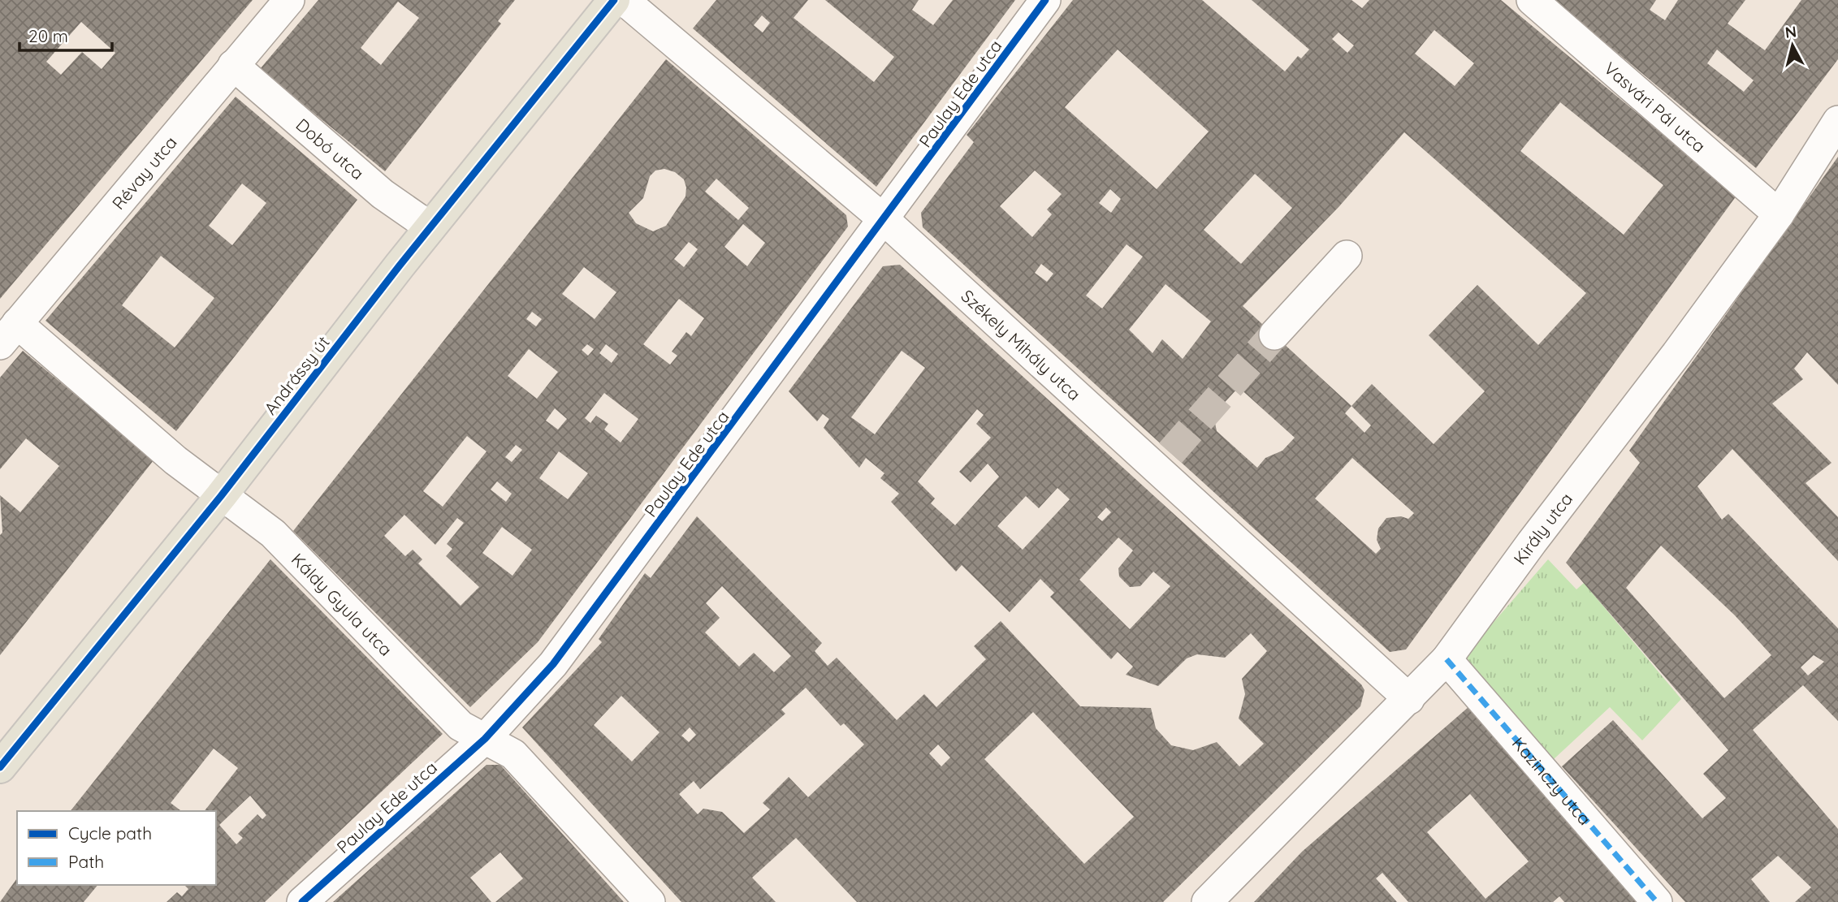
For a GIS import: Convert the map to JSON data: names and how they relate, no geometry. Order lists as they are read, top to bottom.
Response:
{
  "streets": {
    "main road": ["Andrássy út"],
    "street": [
      "Paulay Ede utca",
      "Vasvári Pál utca",
      "Dobó utca",
      "Révay utca",
      "Székely Mihály utca",
      "Király utca",
      "Káldy Gyula utca",
      "Kazinczy utca"
    ]
  },
  "crossings": [
    ["Paulay Ede utca", "Székely Mihály utca"],
    ["Paulay Ede utca", "Káldy Gyula utca"],
    ["Vasvári Pál utca", "Király utca"],
    ["Dobó utca", "Révay utca"],
    ["Dobó utca", "Andrássy út"],
    ["Révay utca", "Káldy Gyula utca"],
    ["Székely Mihály utca", "Király utca"],
    ["Andrássy út", "Káldy Gyula utca"],
    ["Király utca", "Kazinczy utca"]
  ],
  "legend": ["Cycle path", "Path"],
  "scale_bar": "20 m",
  "north": "top"
}
